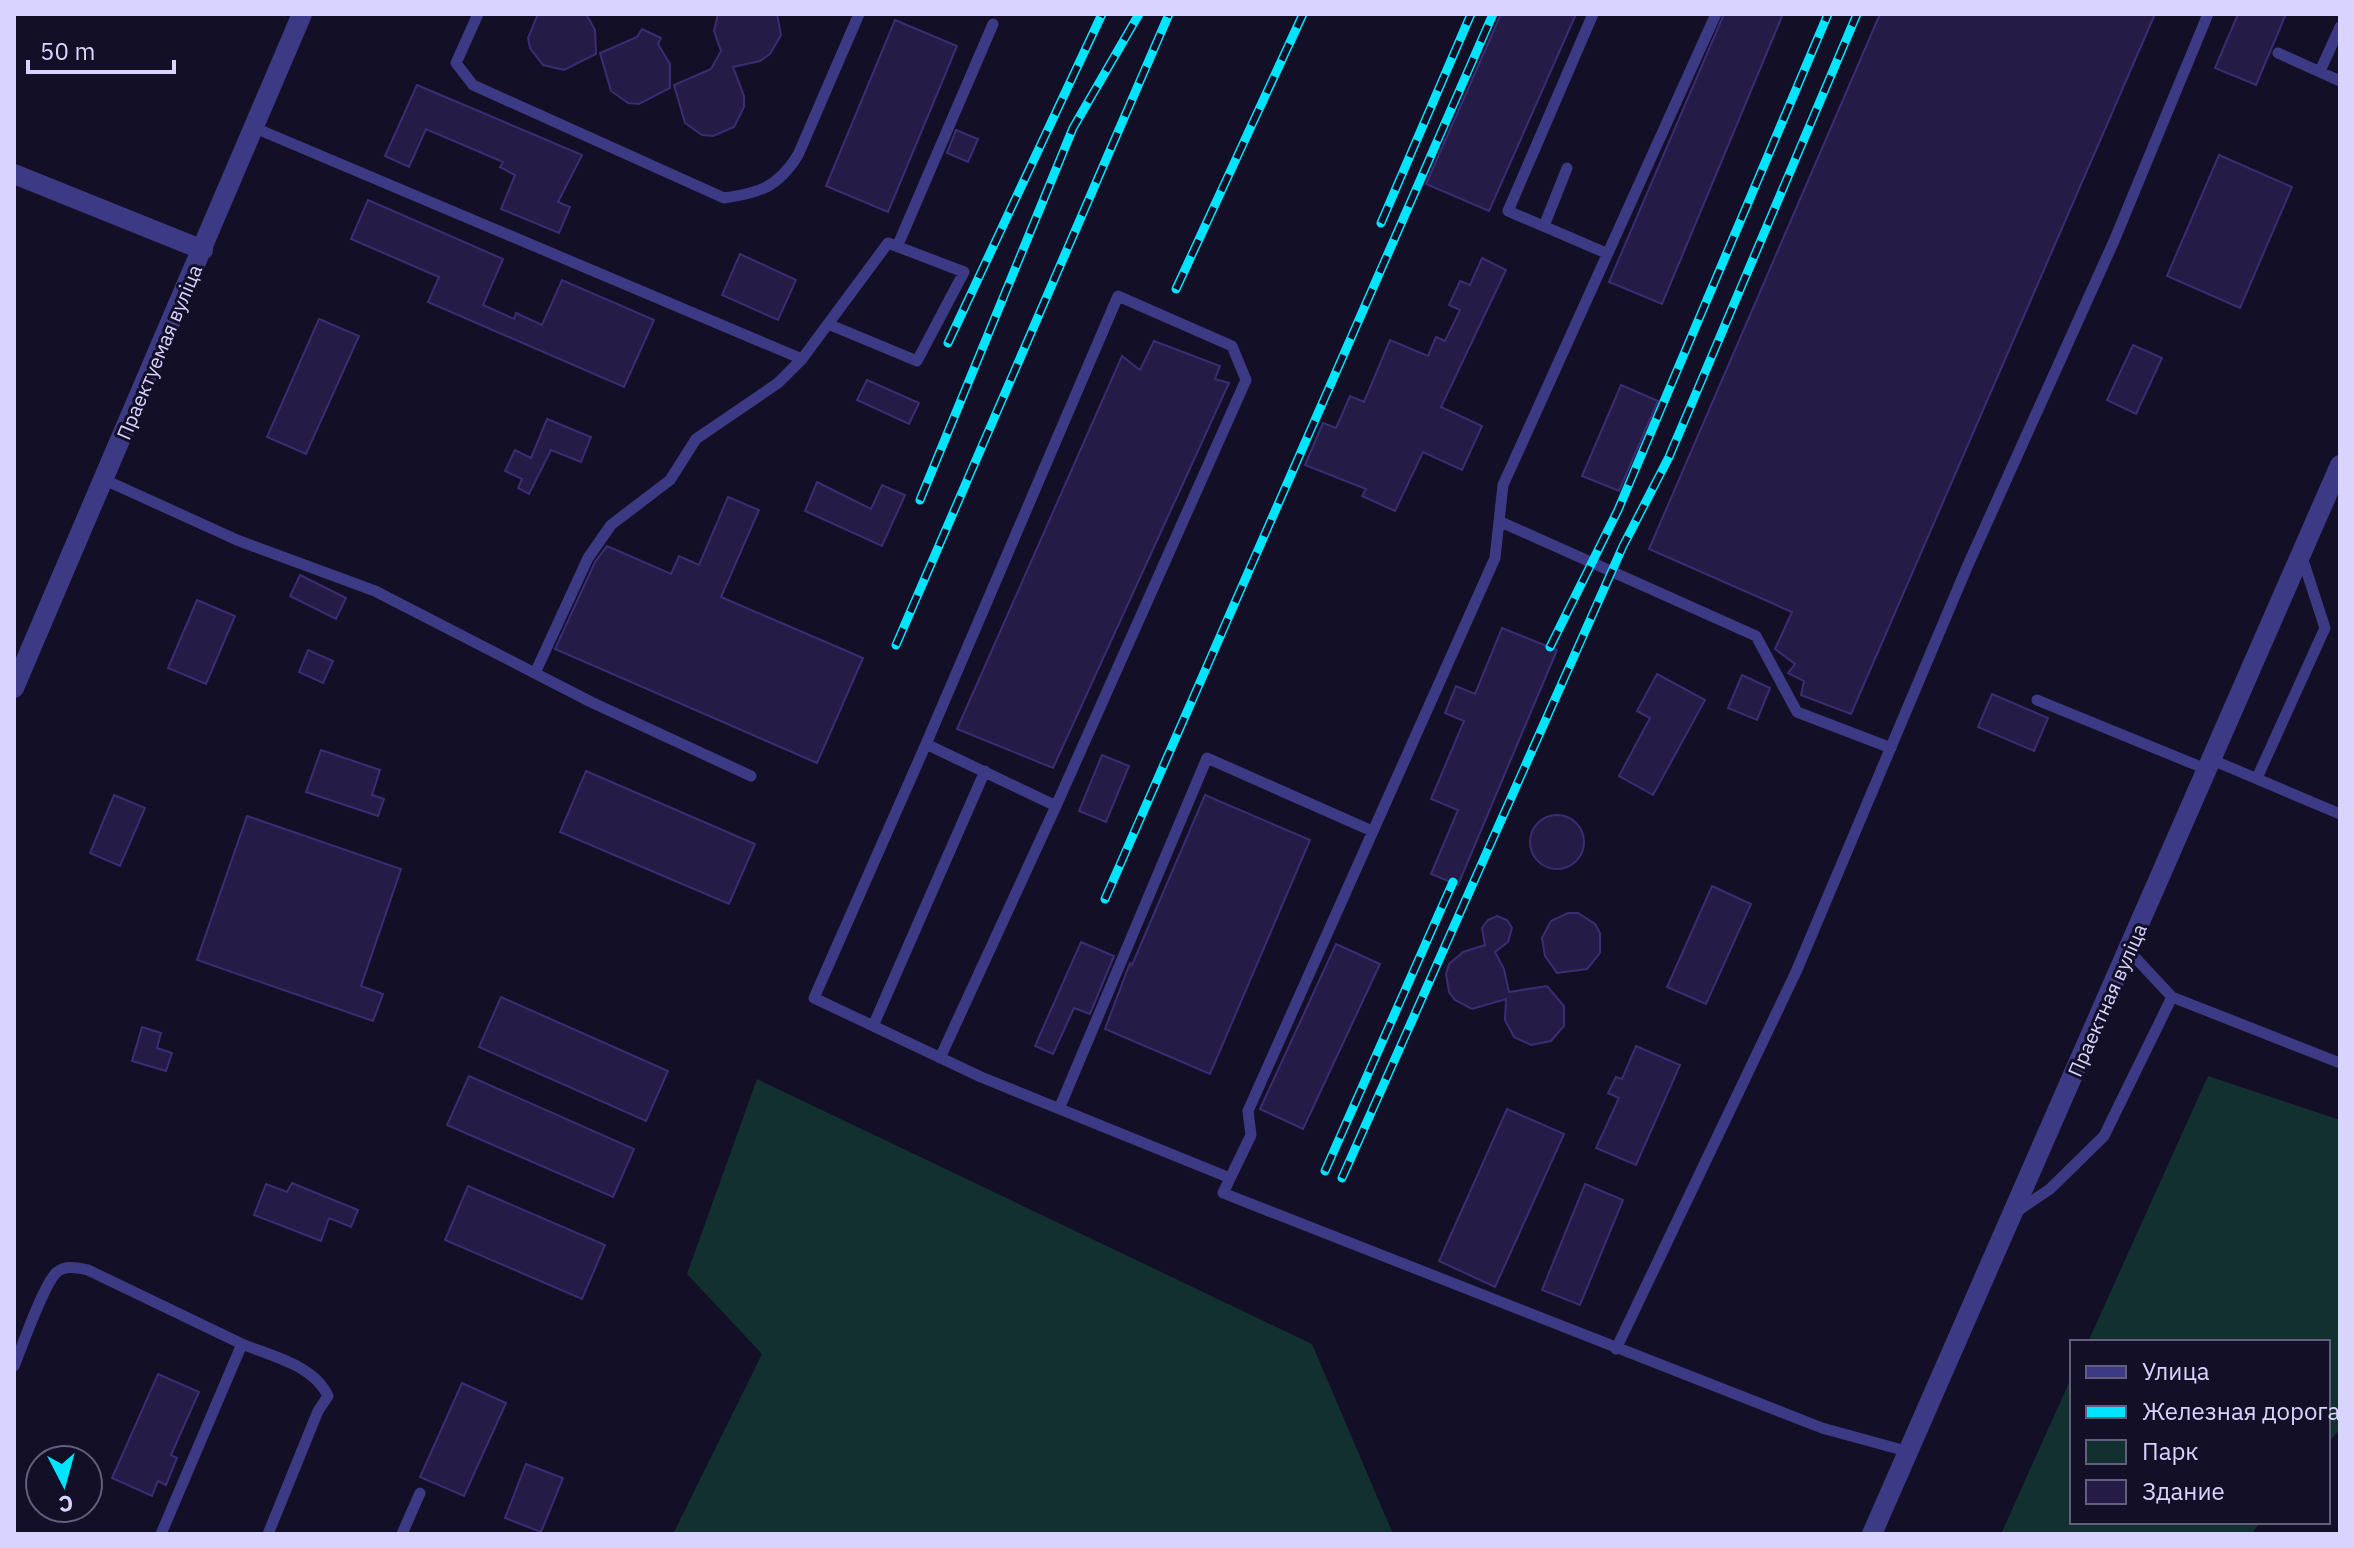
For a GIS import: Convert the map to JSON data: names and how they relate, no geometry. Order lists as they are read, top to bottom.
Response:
{
  "streets": {
    "street": ["Праектуемая вуліца", "Праектная вуліца"]
  },
  "legend": [
    "Улица",
    "Железная дорога",
    "Парк",
    "Здание"
  ],
  "scale_bar": "50 m",
  "north": "bottom"
}
